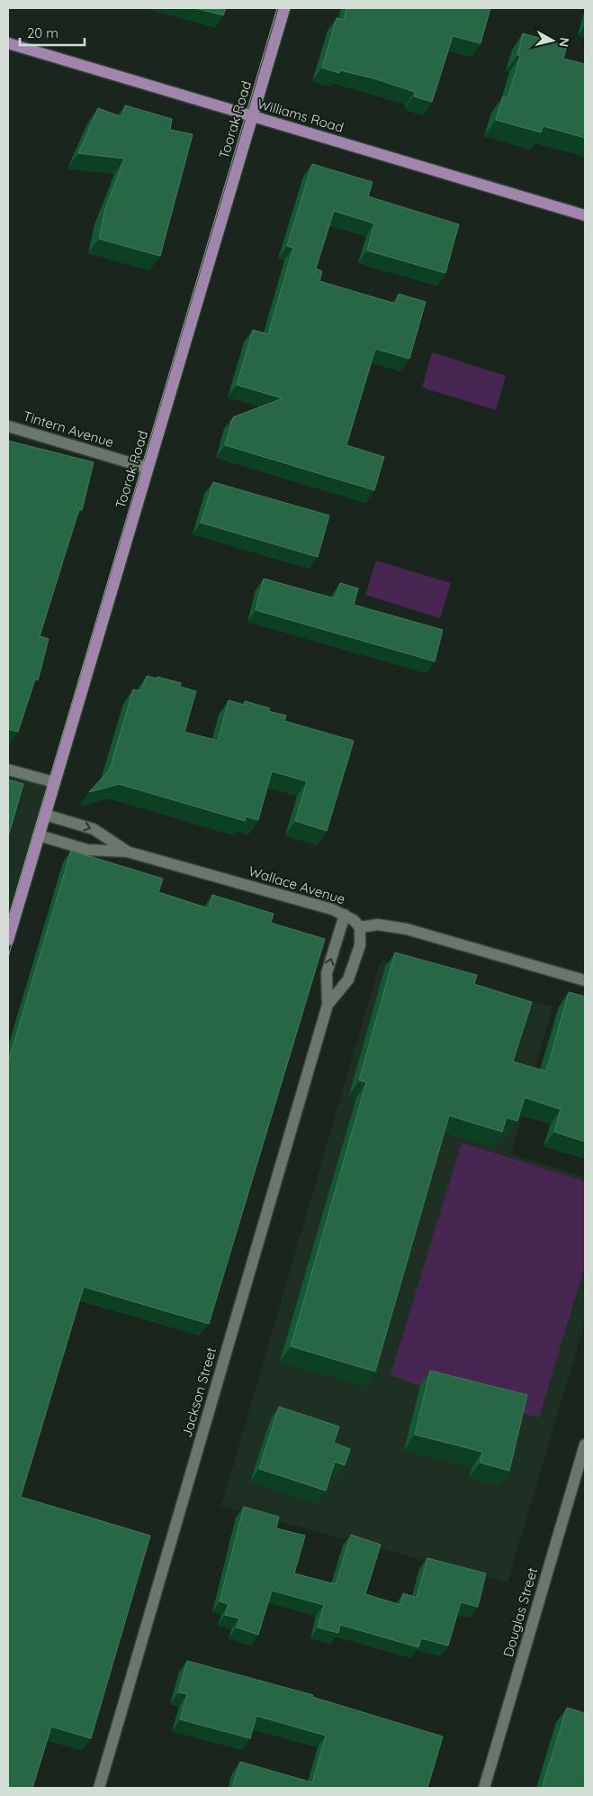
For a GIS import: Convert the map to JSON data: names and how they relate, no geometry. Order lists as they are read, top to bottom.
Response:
{
  "streets": {
    "main road": ["Williams Road", "Toorak Road"],
    "street": [
      "Tintern Avenue",
      "Wallace Avenue",
      "Jackson Street",
      "Douglas Street"
    ]
  },
  "crossings": [
    ["Williams Road", "Toorak Road"],
    ["Toorak Road", "Tintern Avenue"],
    ["Toorak Road", "Wallace Avenue"],
    ["Wallace Avenue", "Jackson Street"]
  ],
  "scale_bar": "20 m",
  "north": "right"
}
